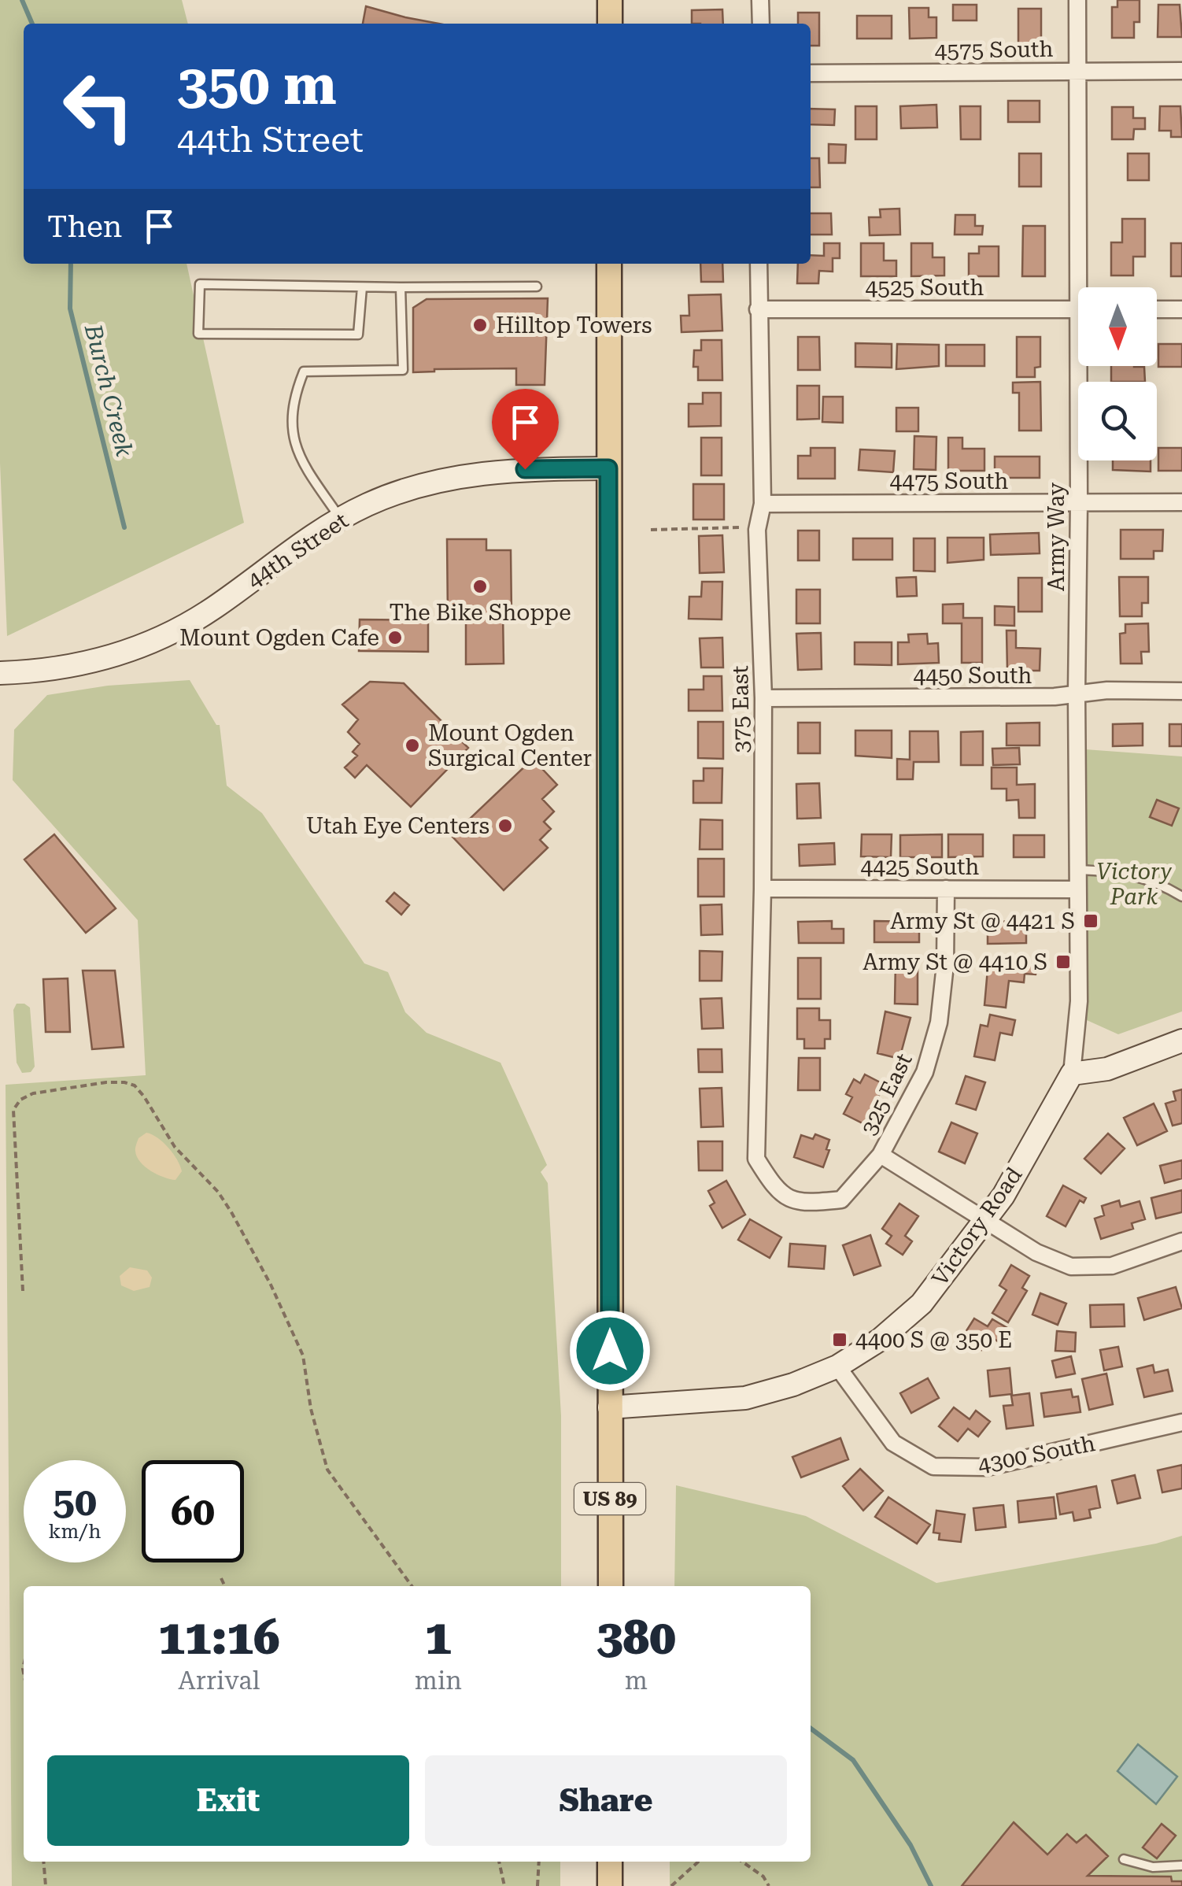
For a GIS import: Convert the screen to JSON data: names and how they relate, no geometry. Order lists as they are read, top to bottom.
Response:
{
  "streets": {
    "main road": ["US 89"],
    "street": [
      "4575 South",
      "4525 South",
      "4475 South",
      "Army Way",
      "44th Street",
      "4450 South",
      "375 East",
      "4425 South",
      "325 East",
      "Victory Road",
      "4300 South"
    ]
  },
  "crossings": [
    ["4575 South", "Army Way"],
    ["4525 South", "375 East"],
    ["4475 South", "Army Way"],
    ["4475 South", "375 East"],
    ["Army Way", "4450 South"],
    ["Army Way", "4425 South"],
    ["Army Way", "Victory Road"],
    ["44th Street", "US 89"],
    ["4450 South", "375 East"],
    ["375 East", "4425 South"],
    ["375 East", "325 East"],
    ["4425 South", "325 East"],
    ["Victory Road", "4300 South"]
  ],
  "water": ["Burch Creek"],
  "parks": ["Victory Park"],
  "places": {
    "other": [
      "Hilltop Towers",
      "The Bike Shoppe",
      "Mount Ogden Cafe",
      "Mount Ogden Surgical Center",
      "Utah Eye Centers"
    ],
    "transit": ["Army St @ 4421 S", "Army St @ 4410 S", "4400 S @ 350 E"]
  },
  "north": "bottom",
  "page": {
    "turn": ["350 m", "44th Street"],
    "then": "Then",
    "speed": "50 km/h",
    "limit": "60",
    "eta": [
      "11:16",
      "Arrival",
      "1",
      "min",
      "380",
      "m"
    ],
    "buttons": ["Exit", "Share"]
  }
}
